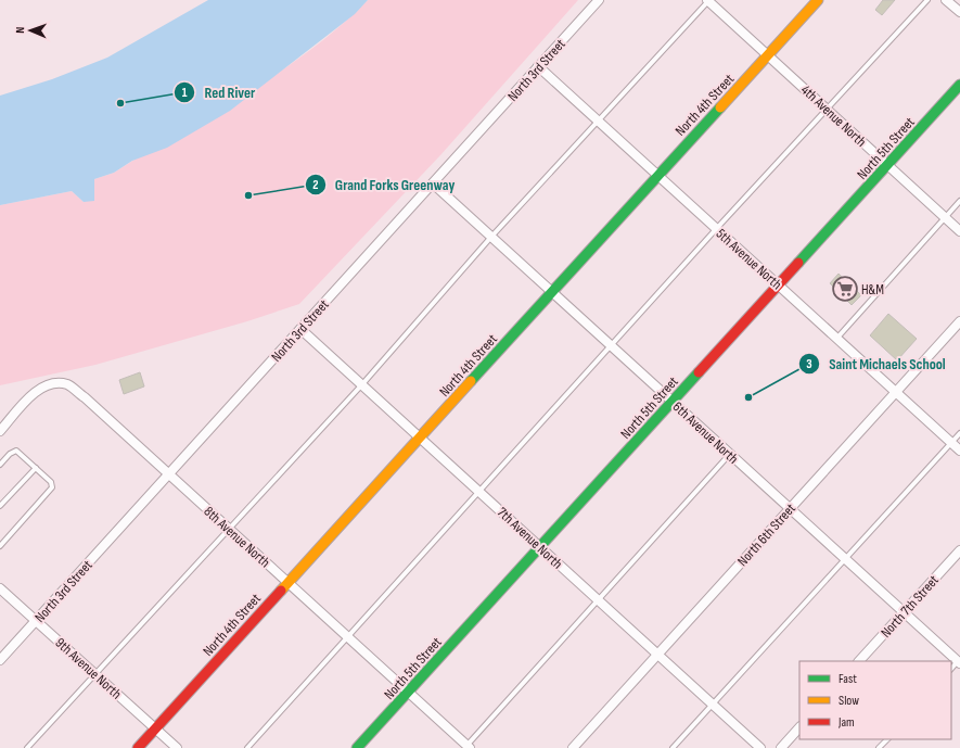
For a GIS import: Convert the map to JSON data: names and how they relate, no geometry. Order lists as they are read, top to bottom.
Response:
{
  "streets": {
    "street": [
      "North 3rd Street",
      "North 4th Street",
      "4th Avenue North",
      "North 5th Street",
      "5th Avenue North",
      "6th Avenue North",
      "North 6th Street",
      "8th Avenue North",
      "7th Avenue North",
      "North 7th Street",
      "9th Avenue North"
    ]
  },
  "crossings": [
    ["North 3rd Street", "5th Avenue North"],
    ["North 3rd Street", "6th Avenue North"],
    ["North 3rd Street", "8th Avenue North"],
    ["North 3rd Street", "7th Avenue North"],
    ["North 3rd Street", "9th Avenue North"],
    ["North 4th Street", "4th Avenue North"],
    ["North 4th Street", "5th Avenue North"],
    ["North 4th Street", "6th Avenue North"],
    ["North 4th Street", "8th Avenue North"],
    ["North 4th Street", "7th Avenue North"],
    ["North 4th Street", "9th Avenue North"],
    ["4th Avenue North", "North 5th Street"],
    ["North 5th Street", "5th Avenue North"],
    ["North 5th Street", "6th Avenue North"],
    ["North 5th Street", "8th Avenue North"],
    ["North 5th Street", "7th Avenue North"],
    ["5th Avenue North", "North 6th Street"],
    ["6th Avenue North", "North 6th Street"],
    ["6th Avenue North", "North 7th Street"],
    ["North 6th Street", "7th Avenue North"]
  ],
  "places": {
    "other": ["Red River", "Grand Forks Greenway", "Saint Michaels School"],
    "supermarket": ["H&M"]
  },
  "legend": ["Fast", "Slow", "Jam"],
  "north": "left"
}
